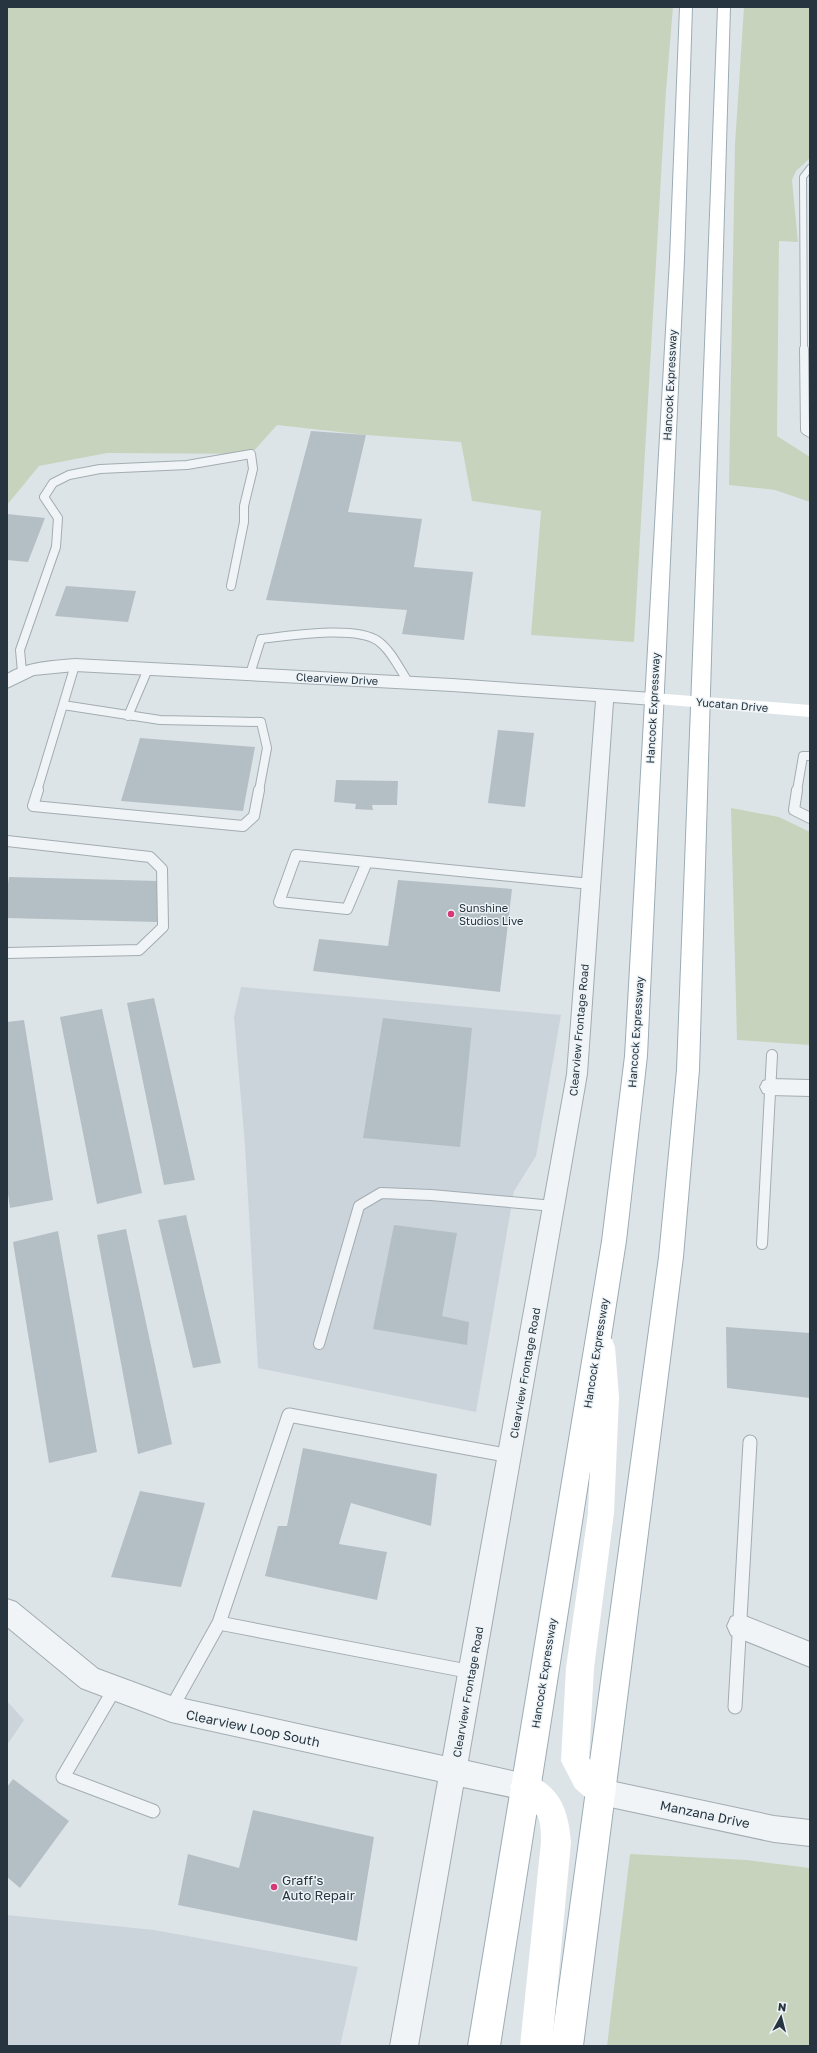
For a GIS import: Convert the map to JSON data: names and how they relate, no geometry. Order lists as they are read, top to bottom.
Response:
{
  "streets": {
    "main road": ["Hancock Expressway", "Yucatan Drive"],
    "street": [
      "Clearview Drive",
      "Clearview Frontage Road",
      "Clearview Loop South",
      "Manzana Drive"
    ]
  },
  "crossings": [
    ["Hancock Expressway", "Clearview Drive"],
    ["Hancock Expressway", "Yucatan Drive"],
    ["Hancock Expressway", "Clearview Loop South"],
    ["Clearview Drive", "Yucatan Drive"],
    ["Clearview Drive", "Clearview Frontage Road"],
    ["Clearview Frontage Road", "Clearview Loop South"]
  ],
  "places": ["Sunshine Studios Live", "Graff's Auto Repair"],
  "north": "top"
}
